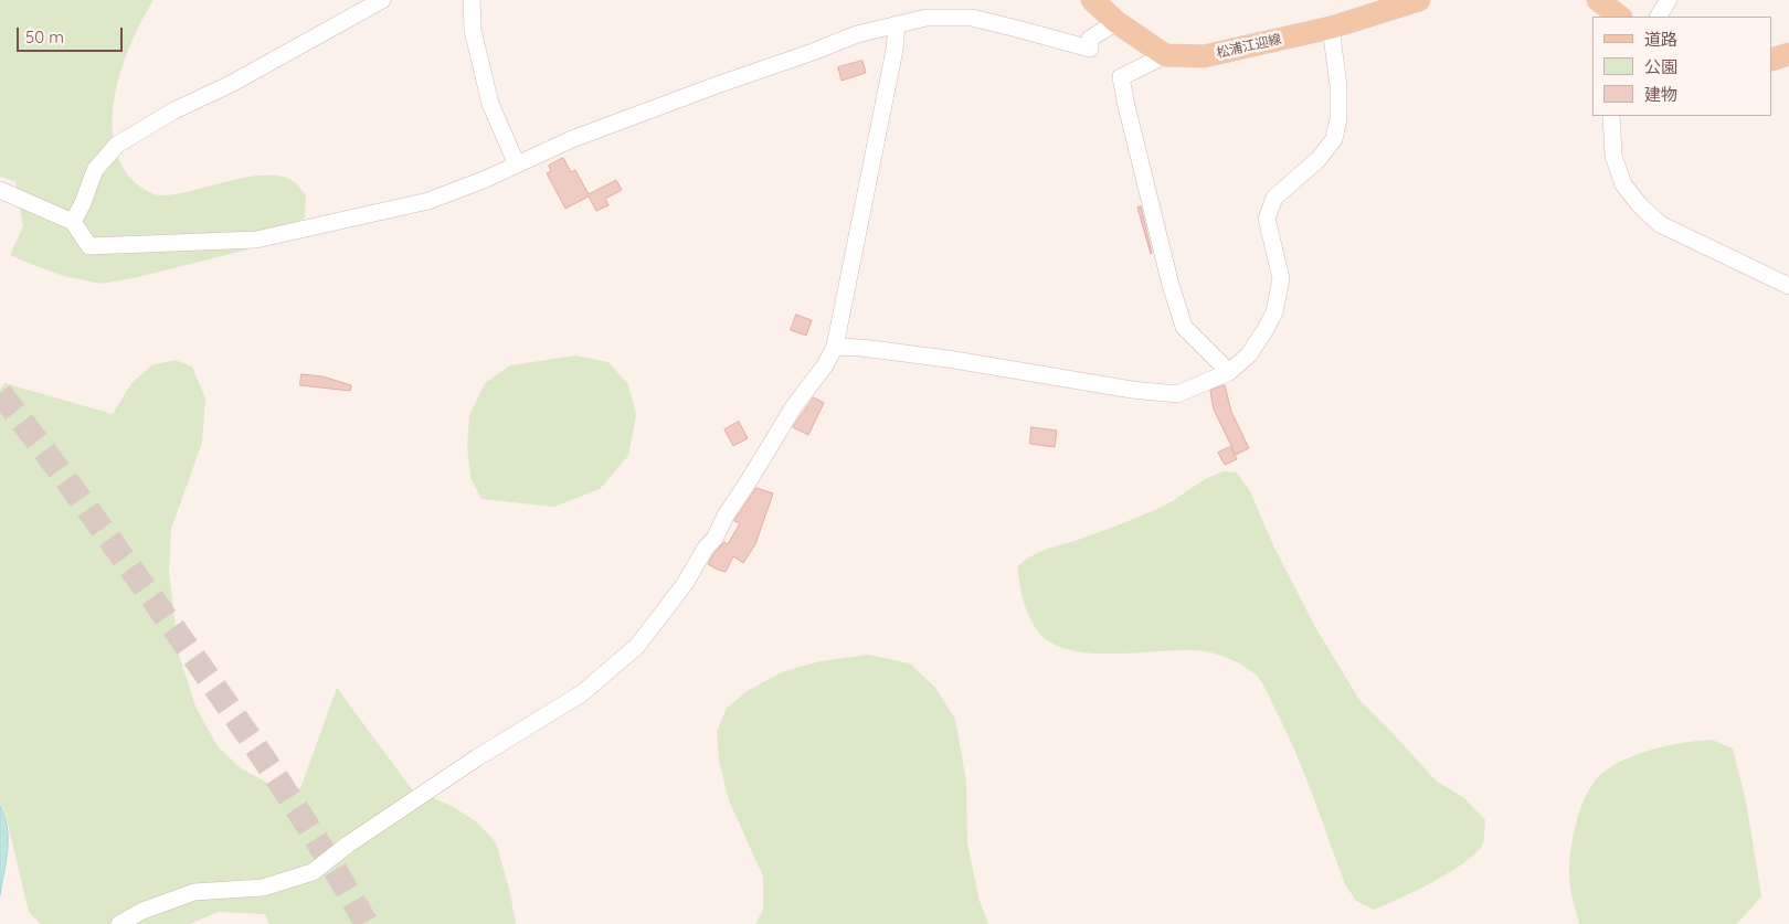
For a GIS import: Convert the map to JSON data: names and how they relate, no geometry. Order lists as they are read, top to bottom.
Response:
{
  "streets": {
    "main road": ["松浦江迎線"]
  },
  "legend": ["道路", "公園", "建物"],
  "scale_bar": "50 m"
}
